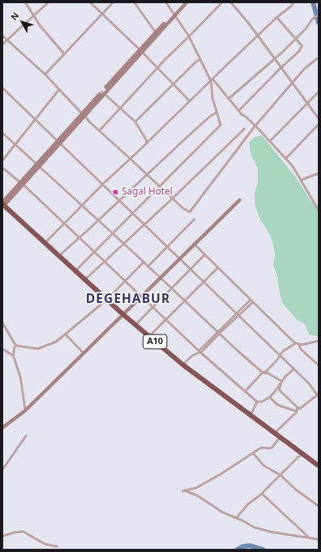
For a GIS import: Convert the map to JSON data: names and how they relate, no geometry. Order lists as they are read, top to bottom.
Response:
{
  "streets": {
    "highway": ["A10"]
  },
  "districts": ["DEGEHABUR"],
  "places": ["Sagal Hotel"],
  "north": "top left"
}
